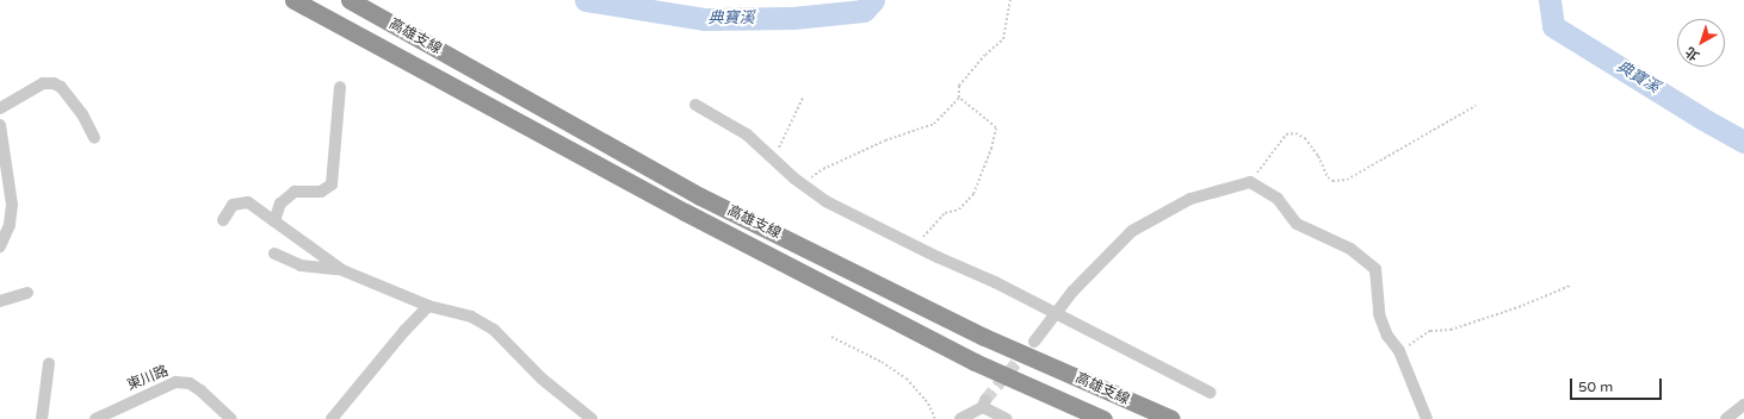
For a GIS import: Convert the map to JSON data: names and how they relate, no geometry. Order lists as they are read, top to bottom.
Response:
{
  "streets": {
    "highway": ["高雄支線"],
    "street": ["東川路"]
  },
  "water": ["典寶溪"],
  "scale_bar": "50 m",
  "north": "bottom left"
}
